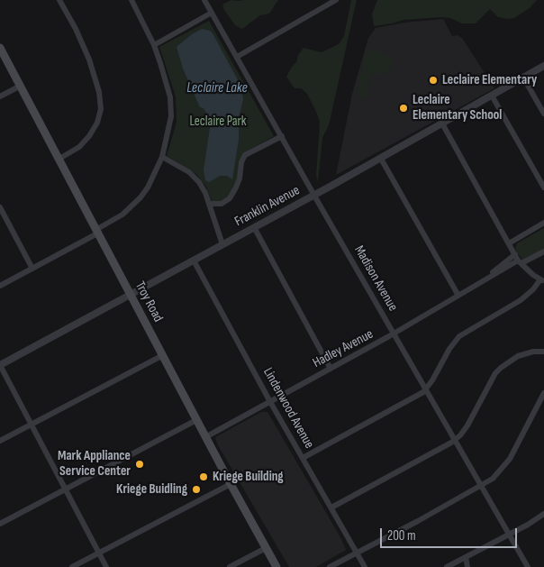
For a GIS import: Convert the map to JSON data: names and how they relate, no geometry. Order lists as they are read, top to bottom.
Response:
{
  "streets": {
    "main road": ["Troy Road"],
    "street": [
      "Franklin Avenue",
      "Madison Avenue",
      "Hadley Avenue",
      "Lindenwood Avenue"
    ]
  },
  "crossings": [
    ["Franklin Avenue", "Madison Avenue"],
    ["Franklin Avenue", "Troy Road"],
    ["Franklin Avenue", "Lindenwood Avenue"],
    ["Madison Avenue", "Hadley Avenue"],
    ["Troy Road", "Hadley Avenue"],
    ["Hadley Avenue", "Lindenwood Avenue"]
  ],
  "water": ["Leclaire Lake"],
  "parks": ["Leclaire Park"],
  "places": [
    "Leclaire Elementary",
    "Leclaire Elementary School",
    "Mark Appliance Service Center",
    "Kriege Building",
    "Kriege Buidling"
  ],
  "scale_bar": "200 m"
}
